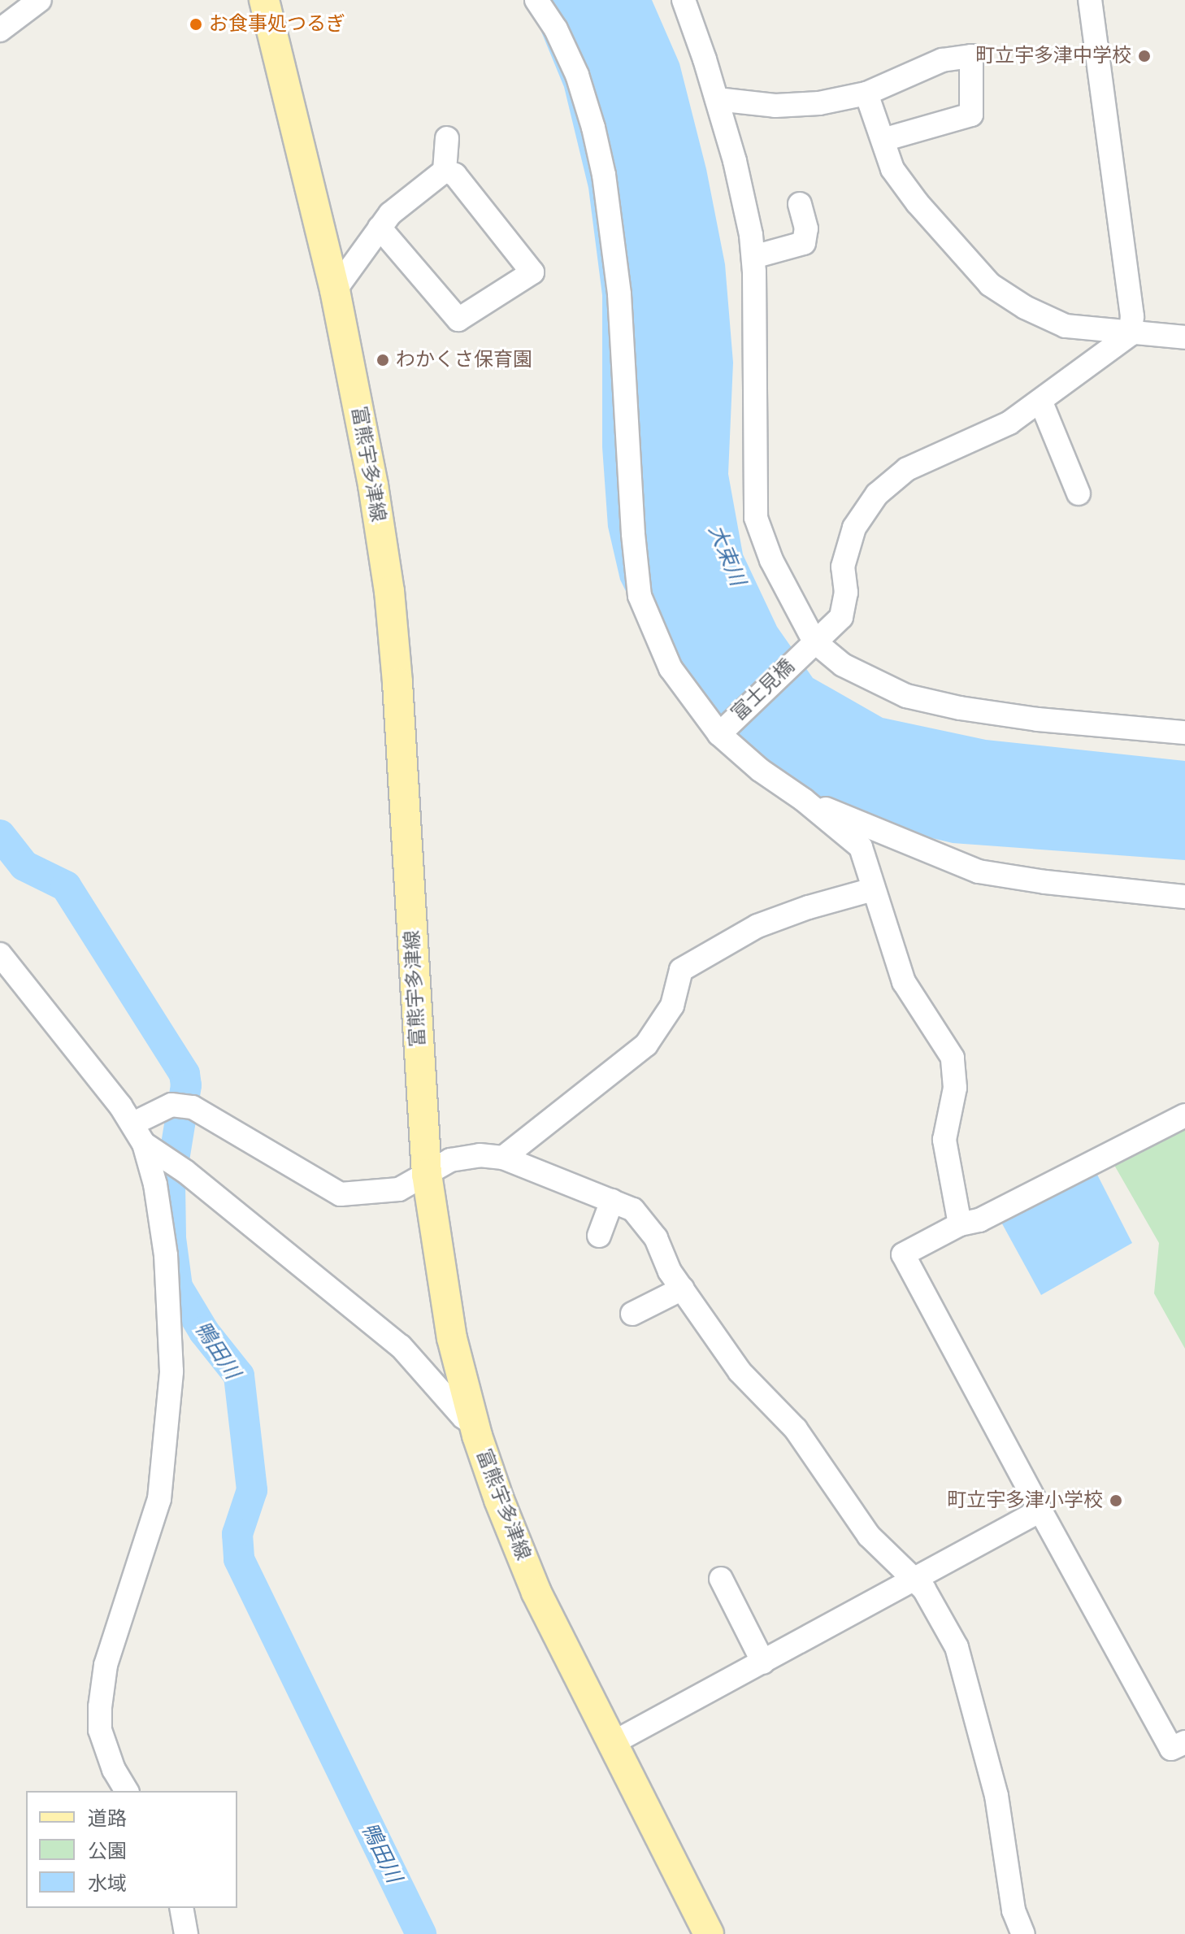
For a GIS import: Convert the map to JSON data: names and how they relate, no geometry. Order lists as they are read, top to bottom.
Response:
{
  "streets": {
    "main road": ["富熊宇多津線"],
    "street": ["富士見橋"]
  },
  "water": ["大束川", "鴨田川"],
  "places": [
    "お食事処つるぎ",
    "町立宇多津中学校",
    "わかくさ保育園",
    "町立宇多津小学校"
  ],
  "legend": ["道路", "公園", "水域"]
}
